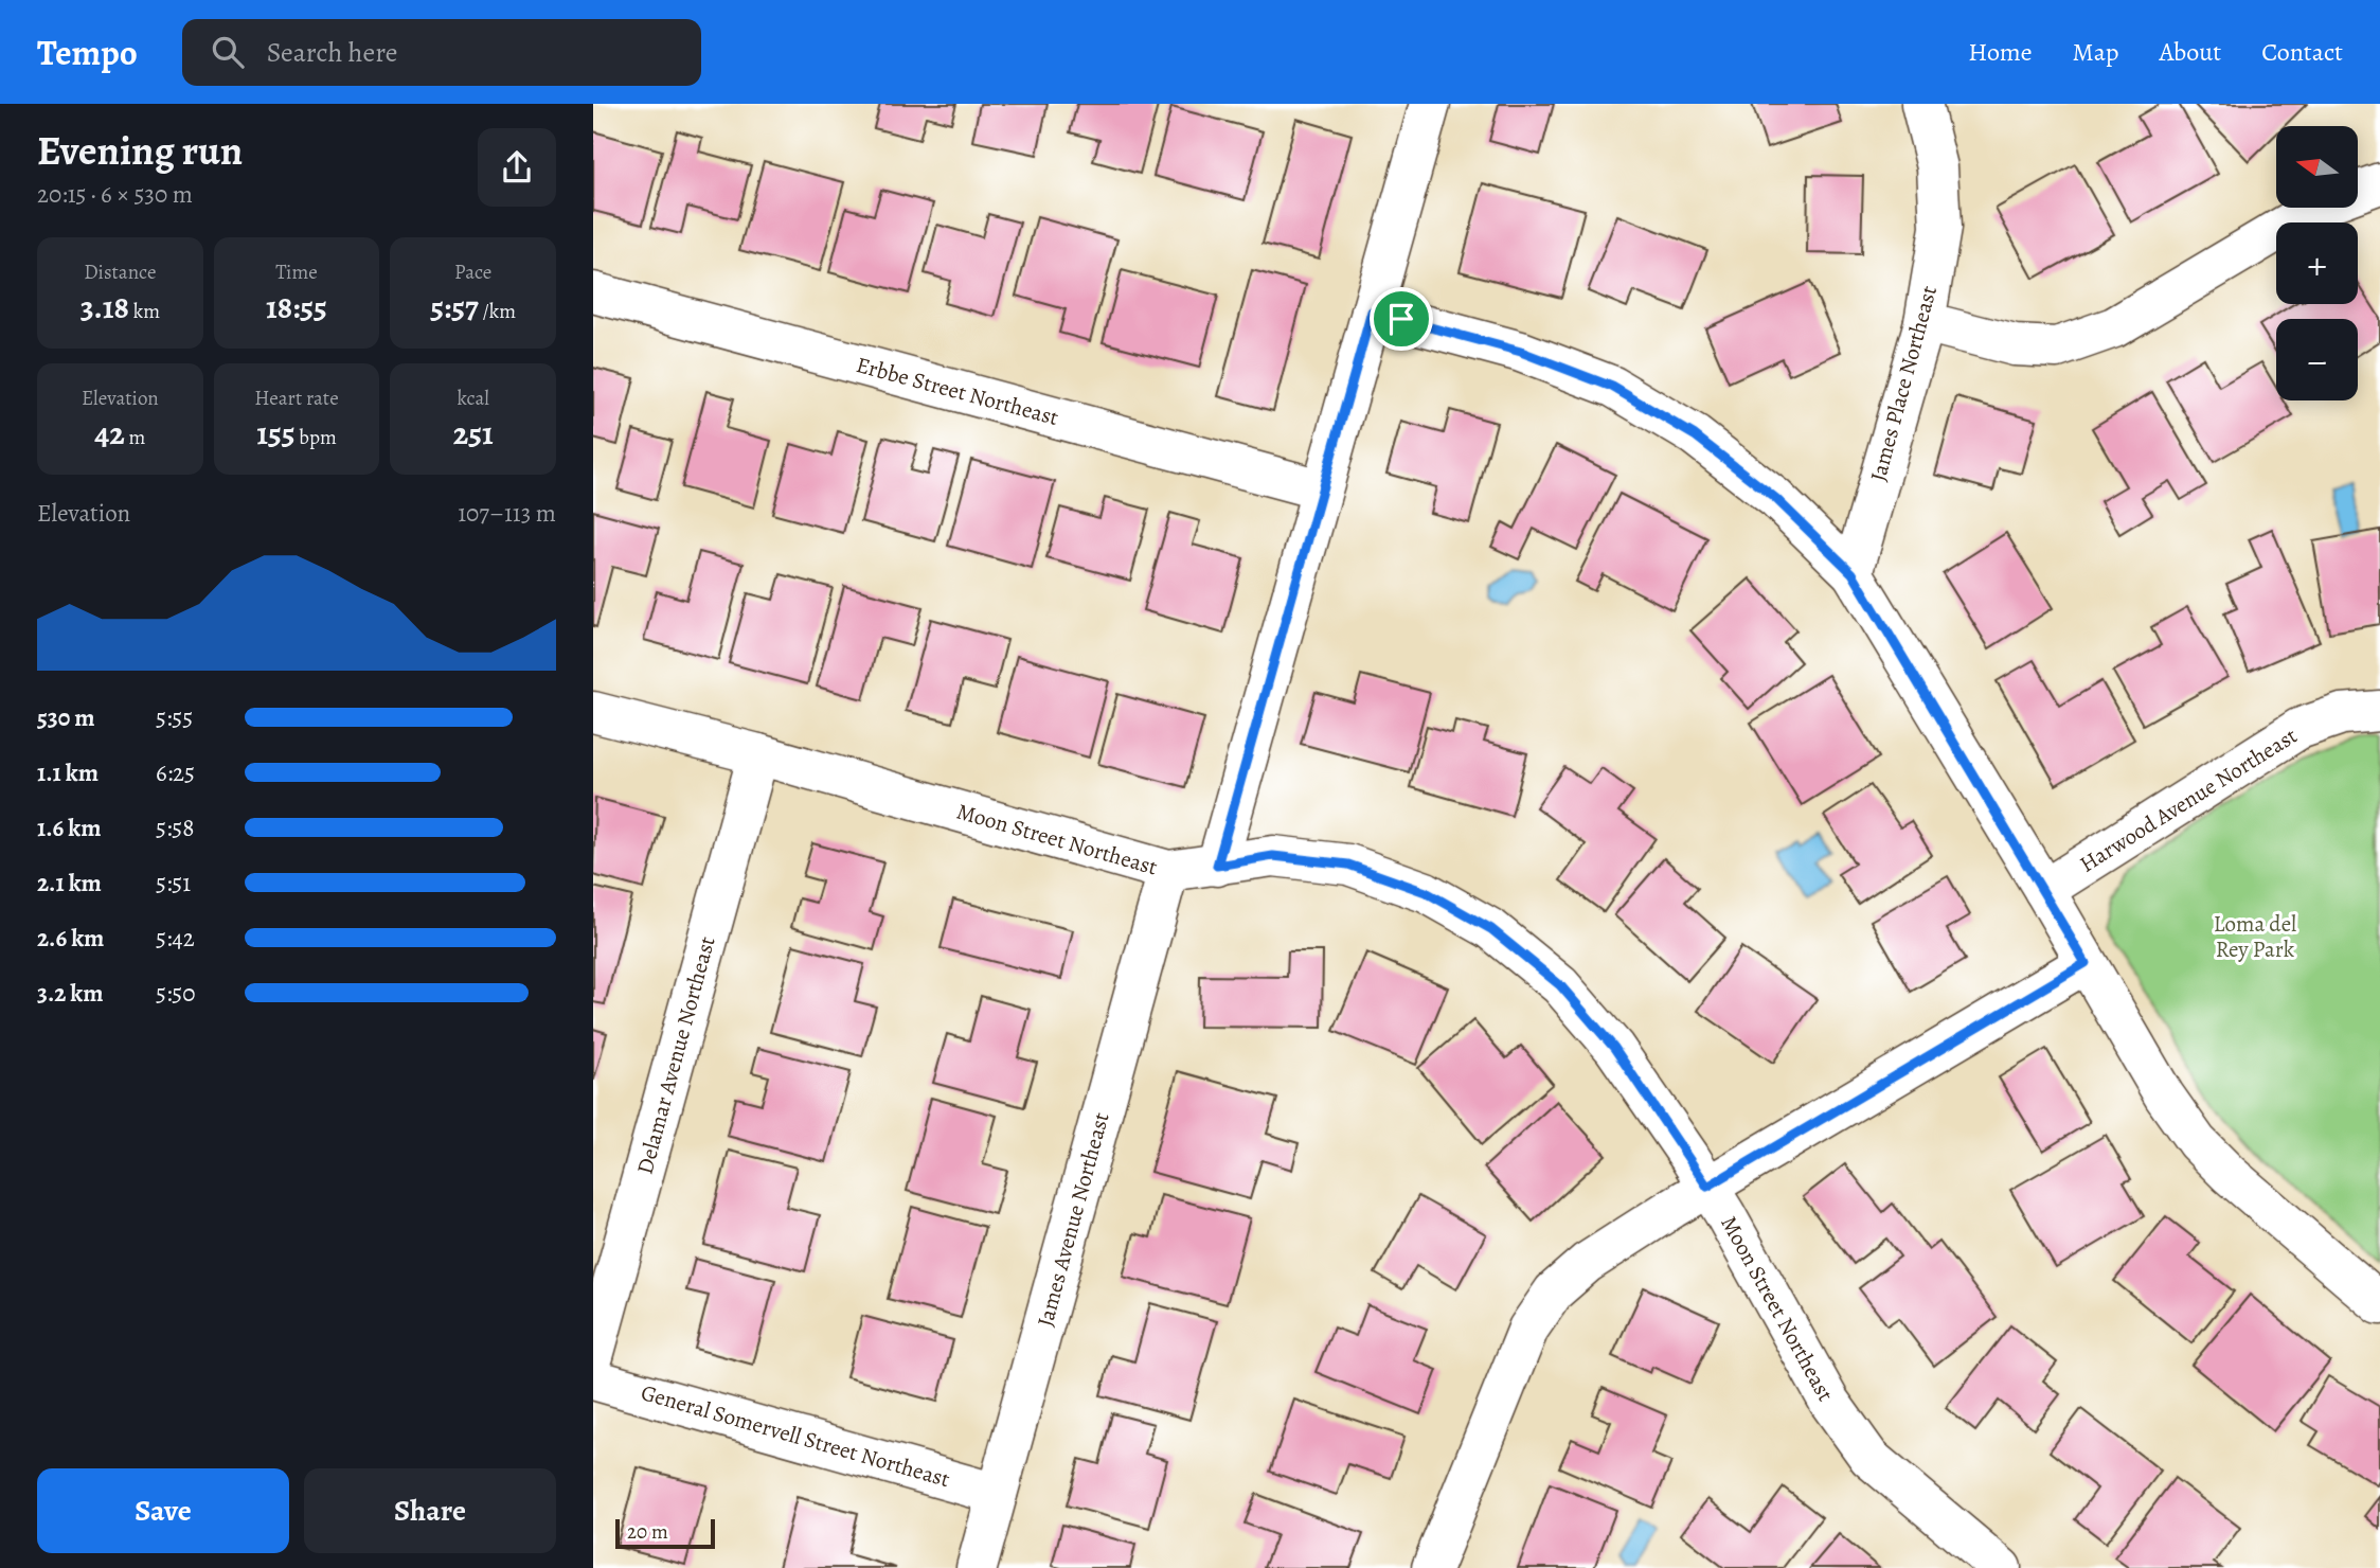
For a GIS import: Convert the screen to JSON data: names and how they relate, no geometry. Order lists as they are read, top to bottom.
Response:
{
  "streets": {
    "street": [
      "James Place Northeast",
      "Erbbe Street Northeast",
      "Harwood Avenue Northeast",
      "Moon Street Northeast",
      "Delamar Avenue Northeast",
      "James Avenue Northeast",
      "General Somervell Street Northeast"
    ]
  },
  "crossings": [
    ["Moon Street Northeast", "Delamar Avenue Northeast"],
    ["Moon Street Northeast", "James Avenue Northeast"],
    ["James Avenue Northeast", "General Somervell Street Northeast"]
  ],
  "parks": ["Loma del Rey Park"],
  "scale_bar": "20 m",
  "north": "left",
  "page": {
    "header": "Tempo",
    "search": "Search here",
    "nav": [
      "Home",
      "Map",
      "About",
      "Contact"
    ],
    "heading": ["Evening run", "20:15 · 6 × 530 m"],
    "map_buttons": ["+", "−"],
    "stats": [
      ["Distance", "3.18 km"],
      ["Time", "18:55"],
      ["Pace", "5:57 /km"],
      ["Elevation", "42 m"],
      ["Heart rate", "155 bpm"],
      ["kcal", "251"]
    ],
    "chart": ["Elevation", "107–113 m"],
    "list": [
      {
        "name": "530 m",
        "note": "5:55"
      },
      {
        "name": "1.1 km",
        "note": "6:25"
      },
      {
        "name": "1.6 km",
        "note": "5:58"
      },
      {
        "name": "2.1 km",
        "note": "5:51"
      },
      {
        "name": "2.6 km",
        "note": "5:42"
      },
      {
        "name": "3.2 km",
        "note": "5:50"
      }
    ],
    "buttons": ["Save", "Share"],
    "scale": "20 m"
  }
}
